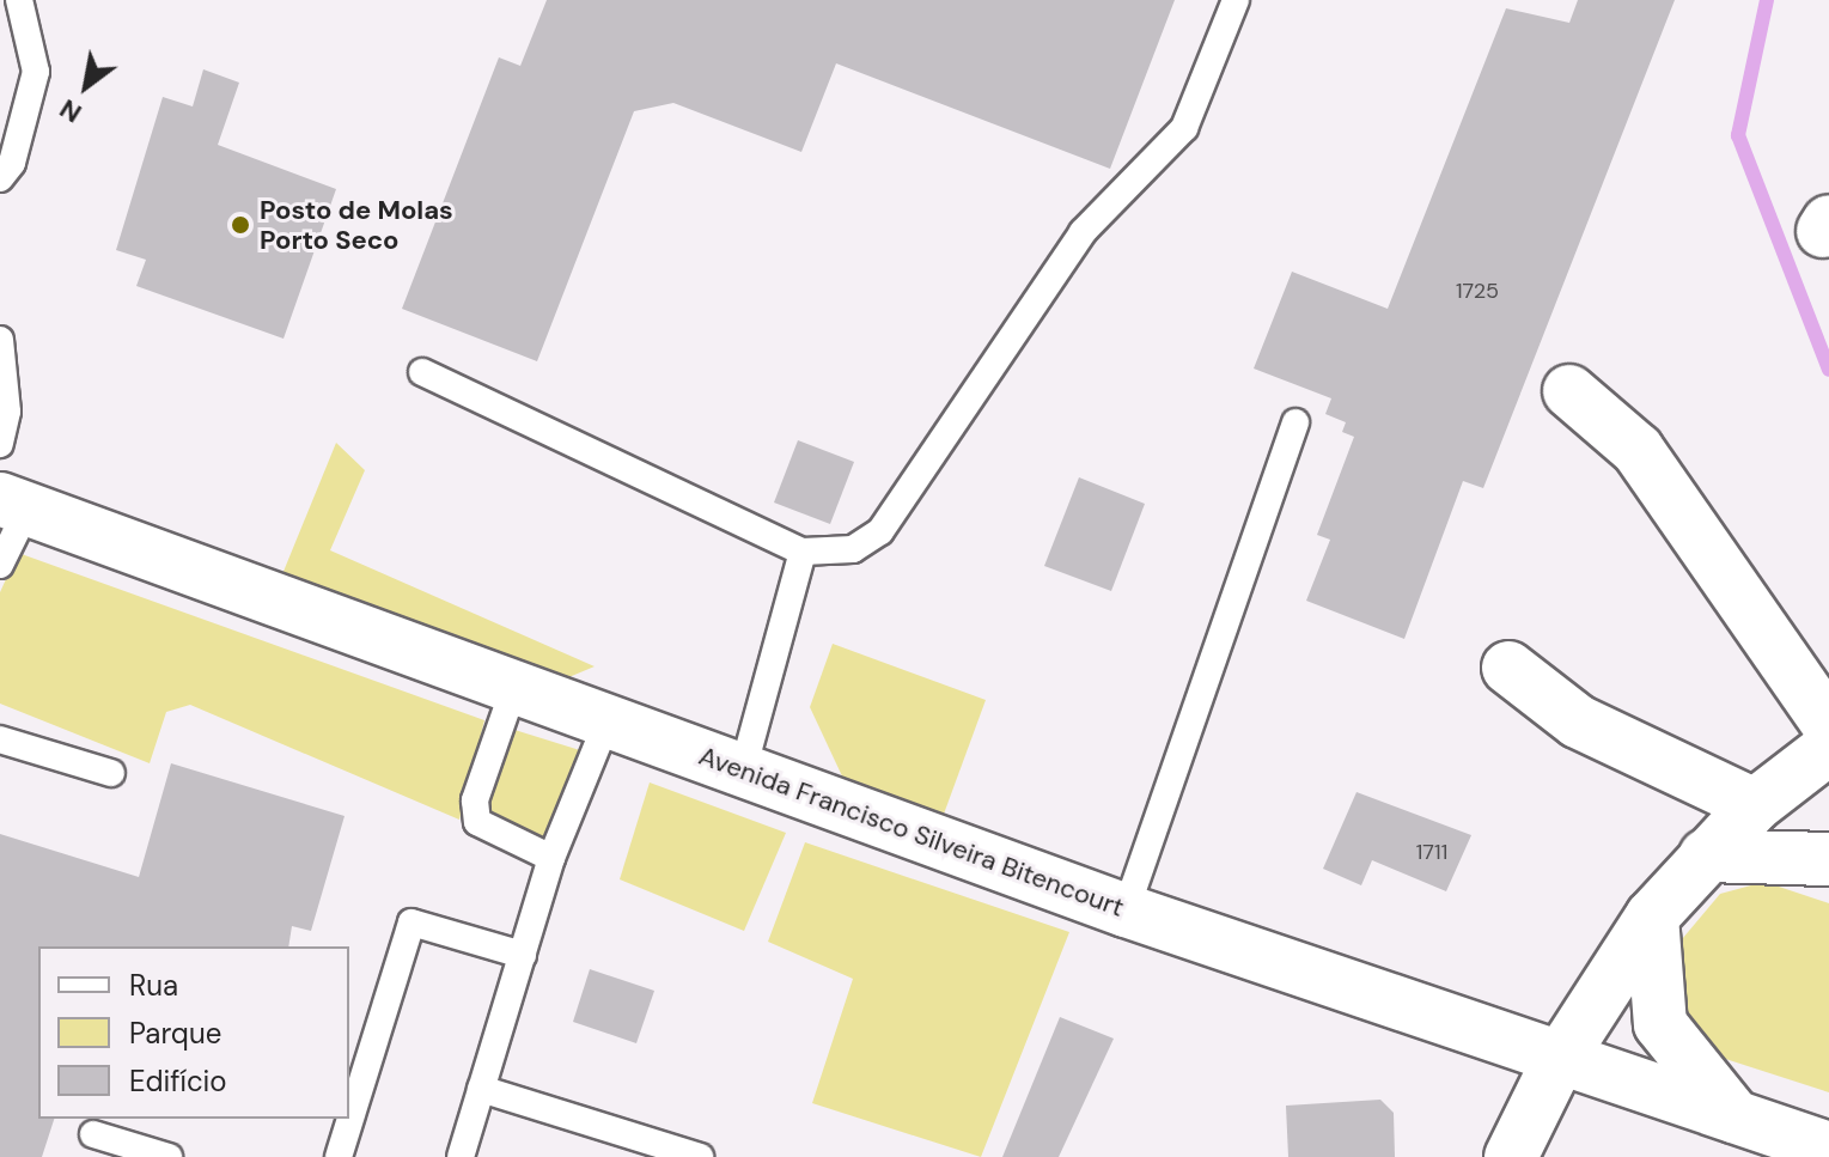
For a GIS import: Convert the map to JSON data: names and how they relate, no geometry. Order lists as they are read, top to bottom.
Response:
{
  "streets": {
    "main road": ["Avenida Francisco Silveira Bitencourt"]
  },
  "places": ["Posto de Molas Porto Seco"],
  "house_numbers": ["1725", "1711"],
  "legend": ["Rua", "Parque", "Edifício"],
  "north": "bottom left"
}
